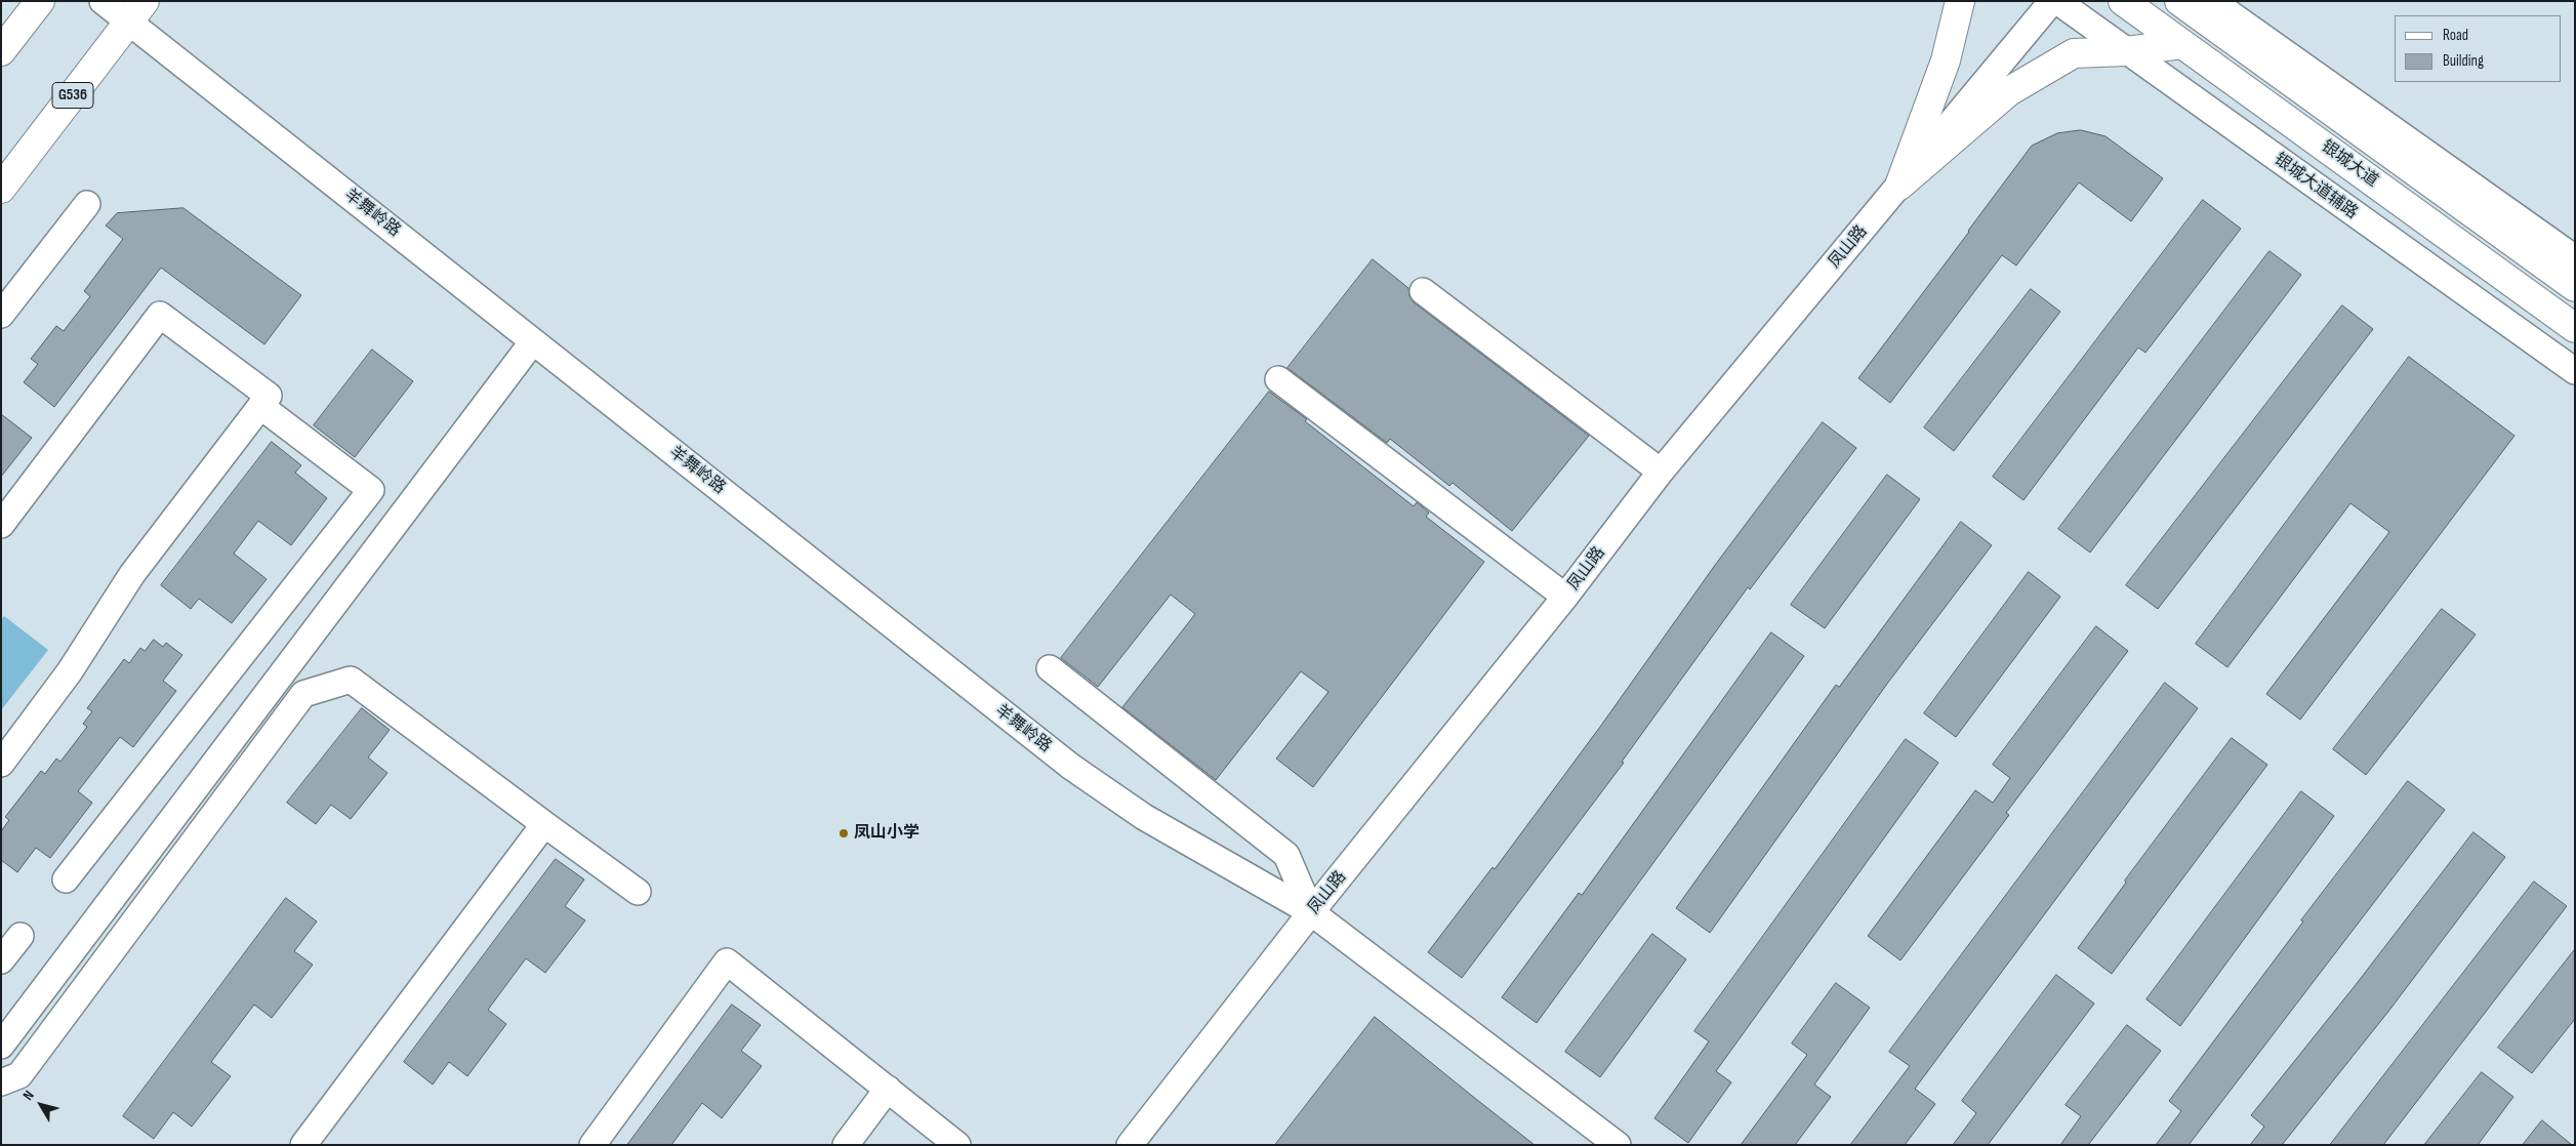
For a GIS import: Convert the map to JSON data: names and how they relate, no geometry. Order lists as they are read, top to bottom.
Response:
{
  "streets": {
    "main road": ["G536", "银城大道"],
    "street": ["银城大道辅路", "羊舞岭路", "凤山路"]
  },
  "crossings": [
    ["G536", "羊舞岭路"],
    ["羊舞岭路", "凤山路"]
  ],
  "places": ["凤山小学"],
  "legend": ["Road", "Building"],
  "north": "top left"
}
